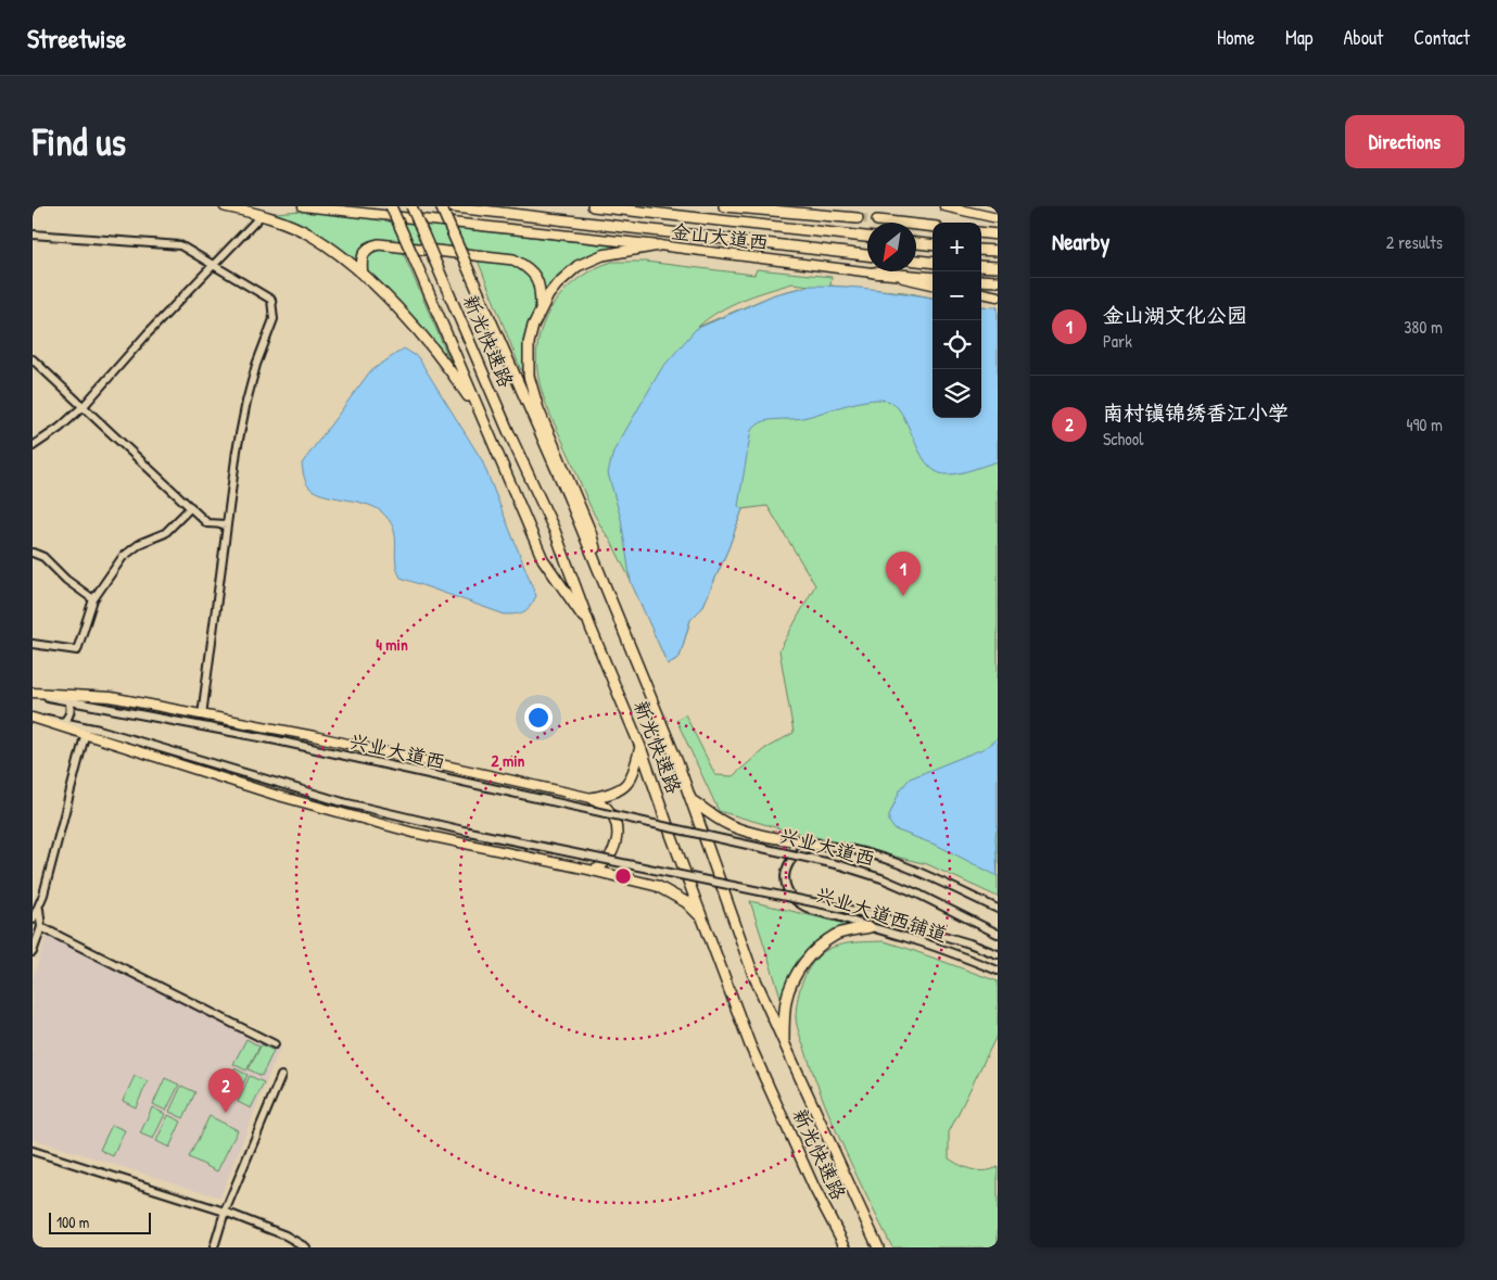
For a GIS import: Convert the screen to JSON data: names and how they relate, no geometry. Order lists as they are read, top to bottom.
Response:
{
  "streets": {
    "highway": ["新光快速路"],
    "main road": ["金山大道西"],
    "street": ["兴业大道西", "兴业大道西铺道"]
  },
  "scale_bar": "100 m",
  "north": "bottom left",
  "page": {
    "header": "Streetwise",
    "nav": [
      "Home",
      "Map",
      "About",
      "Contact"
    ],
    "buttons": "Directions",
    "title": "Find us",
    "heading": ["Nearby", "2 results"],
    "map_buttons": ["+", "−"],
    "list": [
      {
        "mark": "1",
        "name": "金山湖文化公园",
        "note": "Park",
        "value": "380 m"
      },
      {
        "mark": "2",
        "name": "南村镇锦绣香江小学",
        "note": "School",
        "value": "490 m"
      }
    ],
    "pins": ["1", "2"],
    "scale": "100 m"
  },
  "rings": ["4 min", "2 min"]
}
